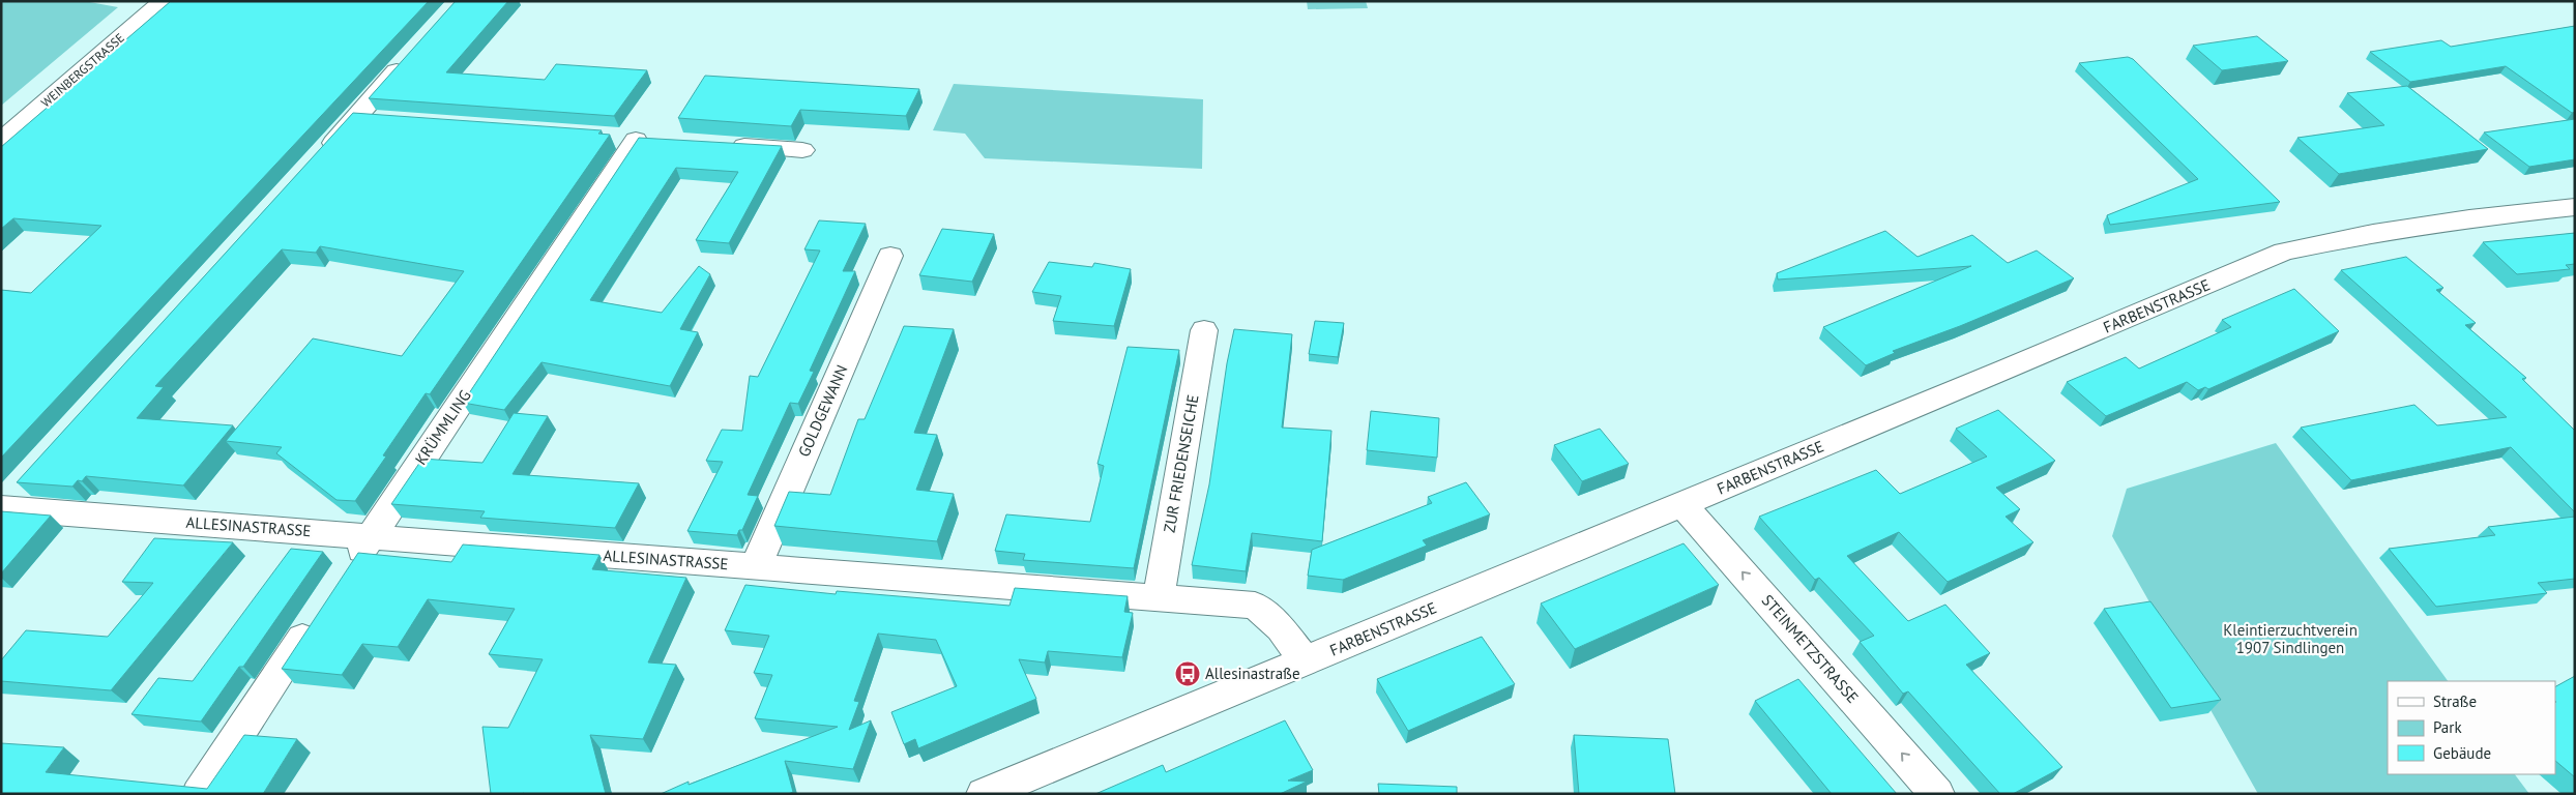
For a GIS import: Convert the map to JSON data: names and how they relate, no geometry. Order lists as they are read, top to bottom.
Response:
{
  "streets": {
    "street": [
      "WEINBERGSTRASSE",
      "FARBENSTRASSE",
      "GOLDGEWANN",
      "KRÜMMLING",
      "ZUR FRIEDENSEICHE",
      "ALLESINASTRASSE",
      "STEINMETZSTRASSE"
    ]
  },
  "crossings": [
    ["FARBENSTRASSE", "ALLESINASTRASSE"],
    ["FARBENSTRASSE", "STEINMETZSTRASSE"],
    ["GOLDGEWANN", "ALLESINASTRASSE"],
    ["KRÜMMLING", "ALLESINASTRASSE"],
    ["ZUR FRIEDENSEICHE", "ALLESINASTRASSE"]
  ],
  "one_way": ["STEINMETZSTRASSE"],
  "parks": ["Kleintierzuchtverein 1907 Sindlingen"],
  "places": {
    "bus stop": ["Allesinastraße"]
  },
  "legend": ["Straße", "Park", "Gebäude"]
}
